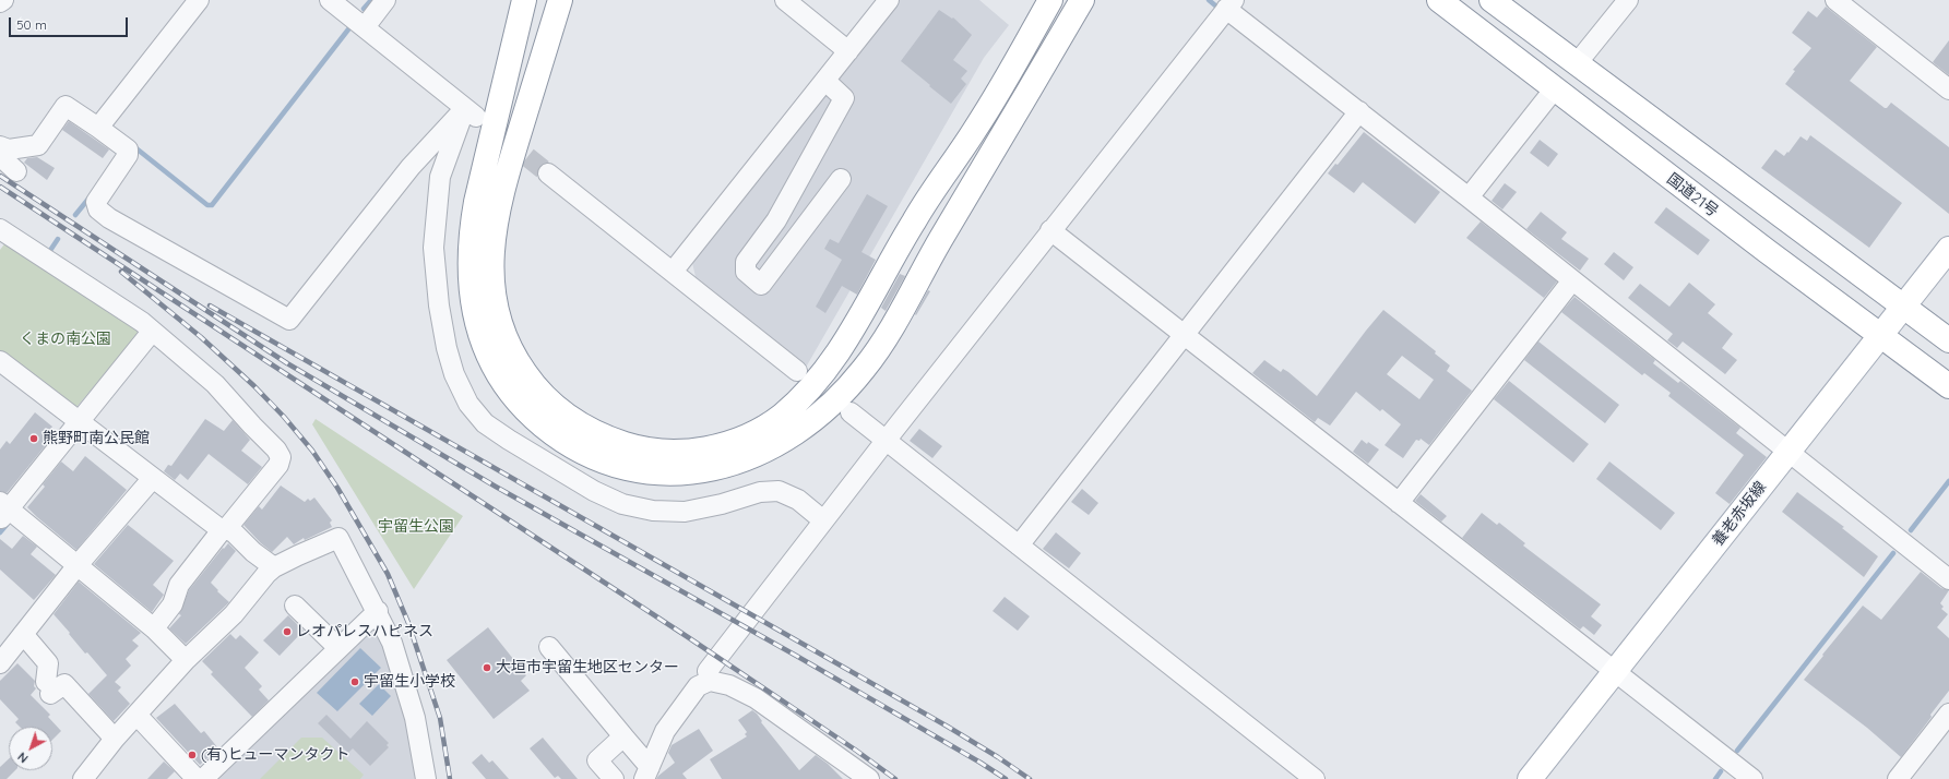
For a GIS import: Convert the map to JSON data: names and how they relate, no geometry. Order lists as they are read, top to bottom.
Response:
{
  "streets": {
    "main road": ["国道21号", "養老赤坂線"]
  },
  "crossings": [
    ["国道21号", "養老赤坂線"]
  ],
  "parks": ["くまの南公園", "宇留生公園"],
  "places": [
    "熊野町南公民館",
    "レオパレスハピネス",
    "大垣市宇留生地区センター",
    "宇留生小学校",
    "(有)ヒューマンタクト"
  ],
  "scale_bar": "50 m",
  "north": "bottom left"
}
